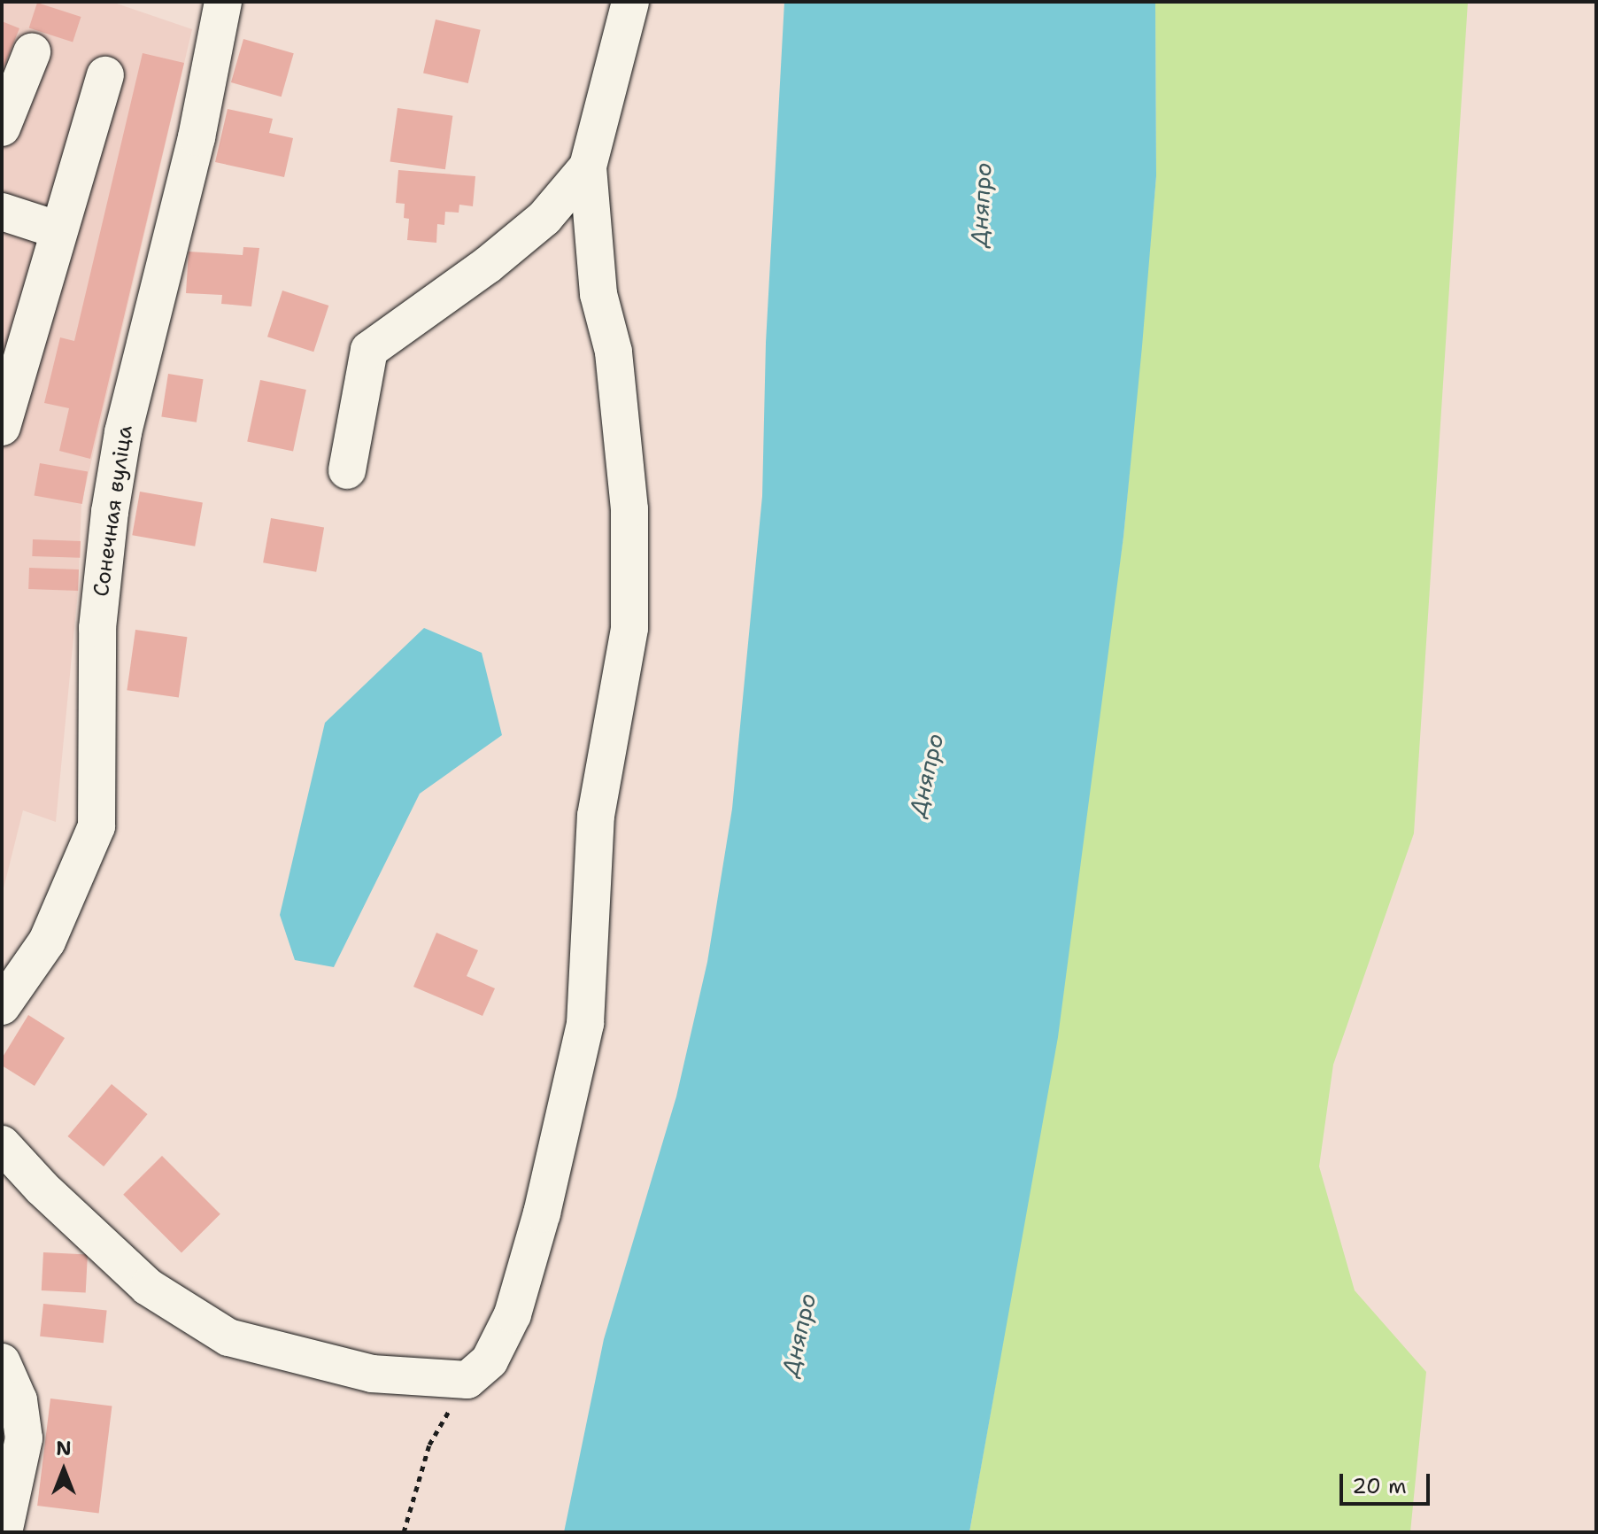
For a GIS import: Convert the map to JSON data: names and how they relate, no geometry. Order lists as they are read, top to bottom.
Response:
{
  "streets": {
    "street": ["Сонечная вуліца"]
  },
  "water": ["Дняпро"],
  "scale_bar": "20 m",
  "north": "top"
}
